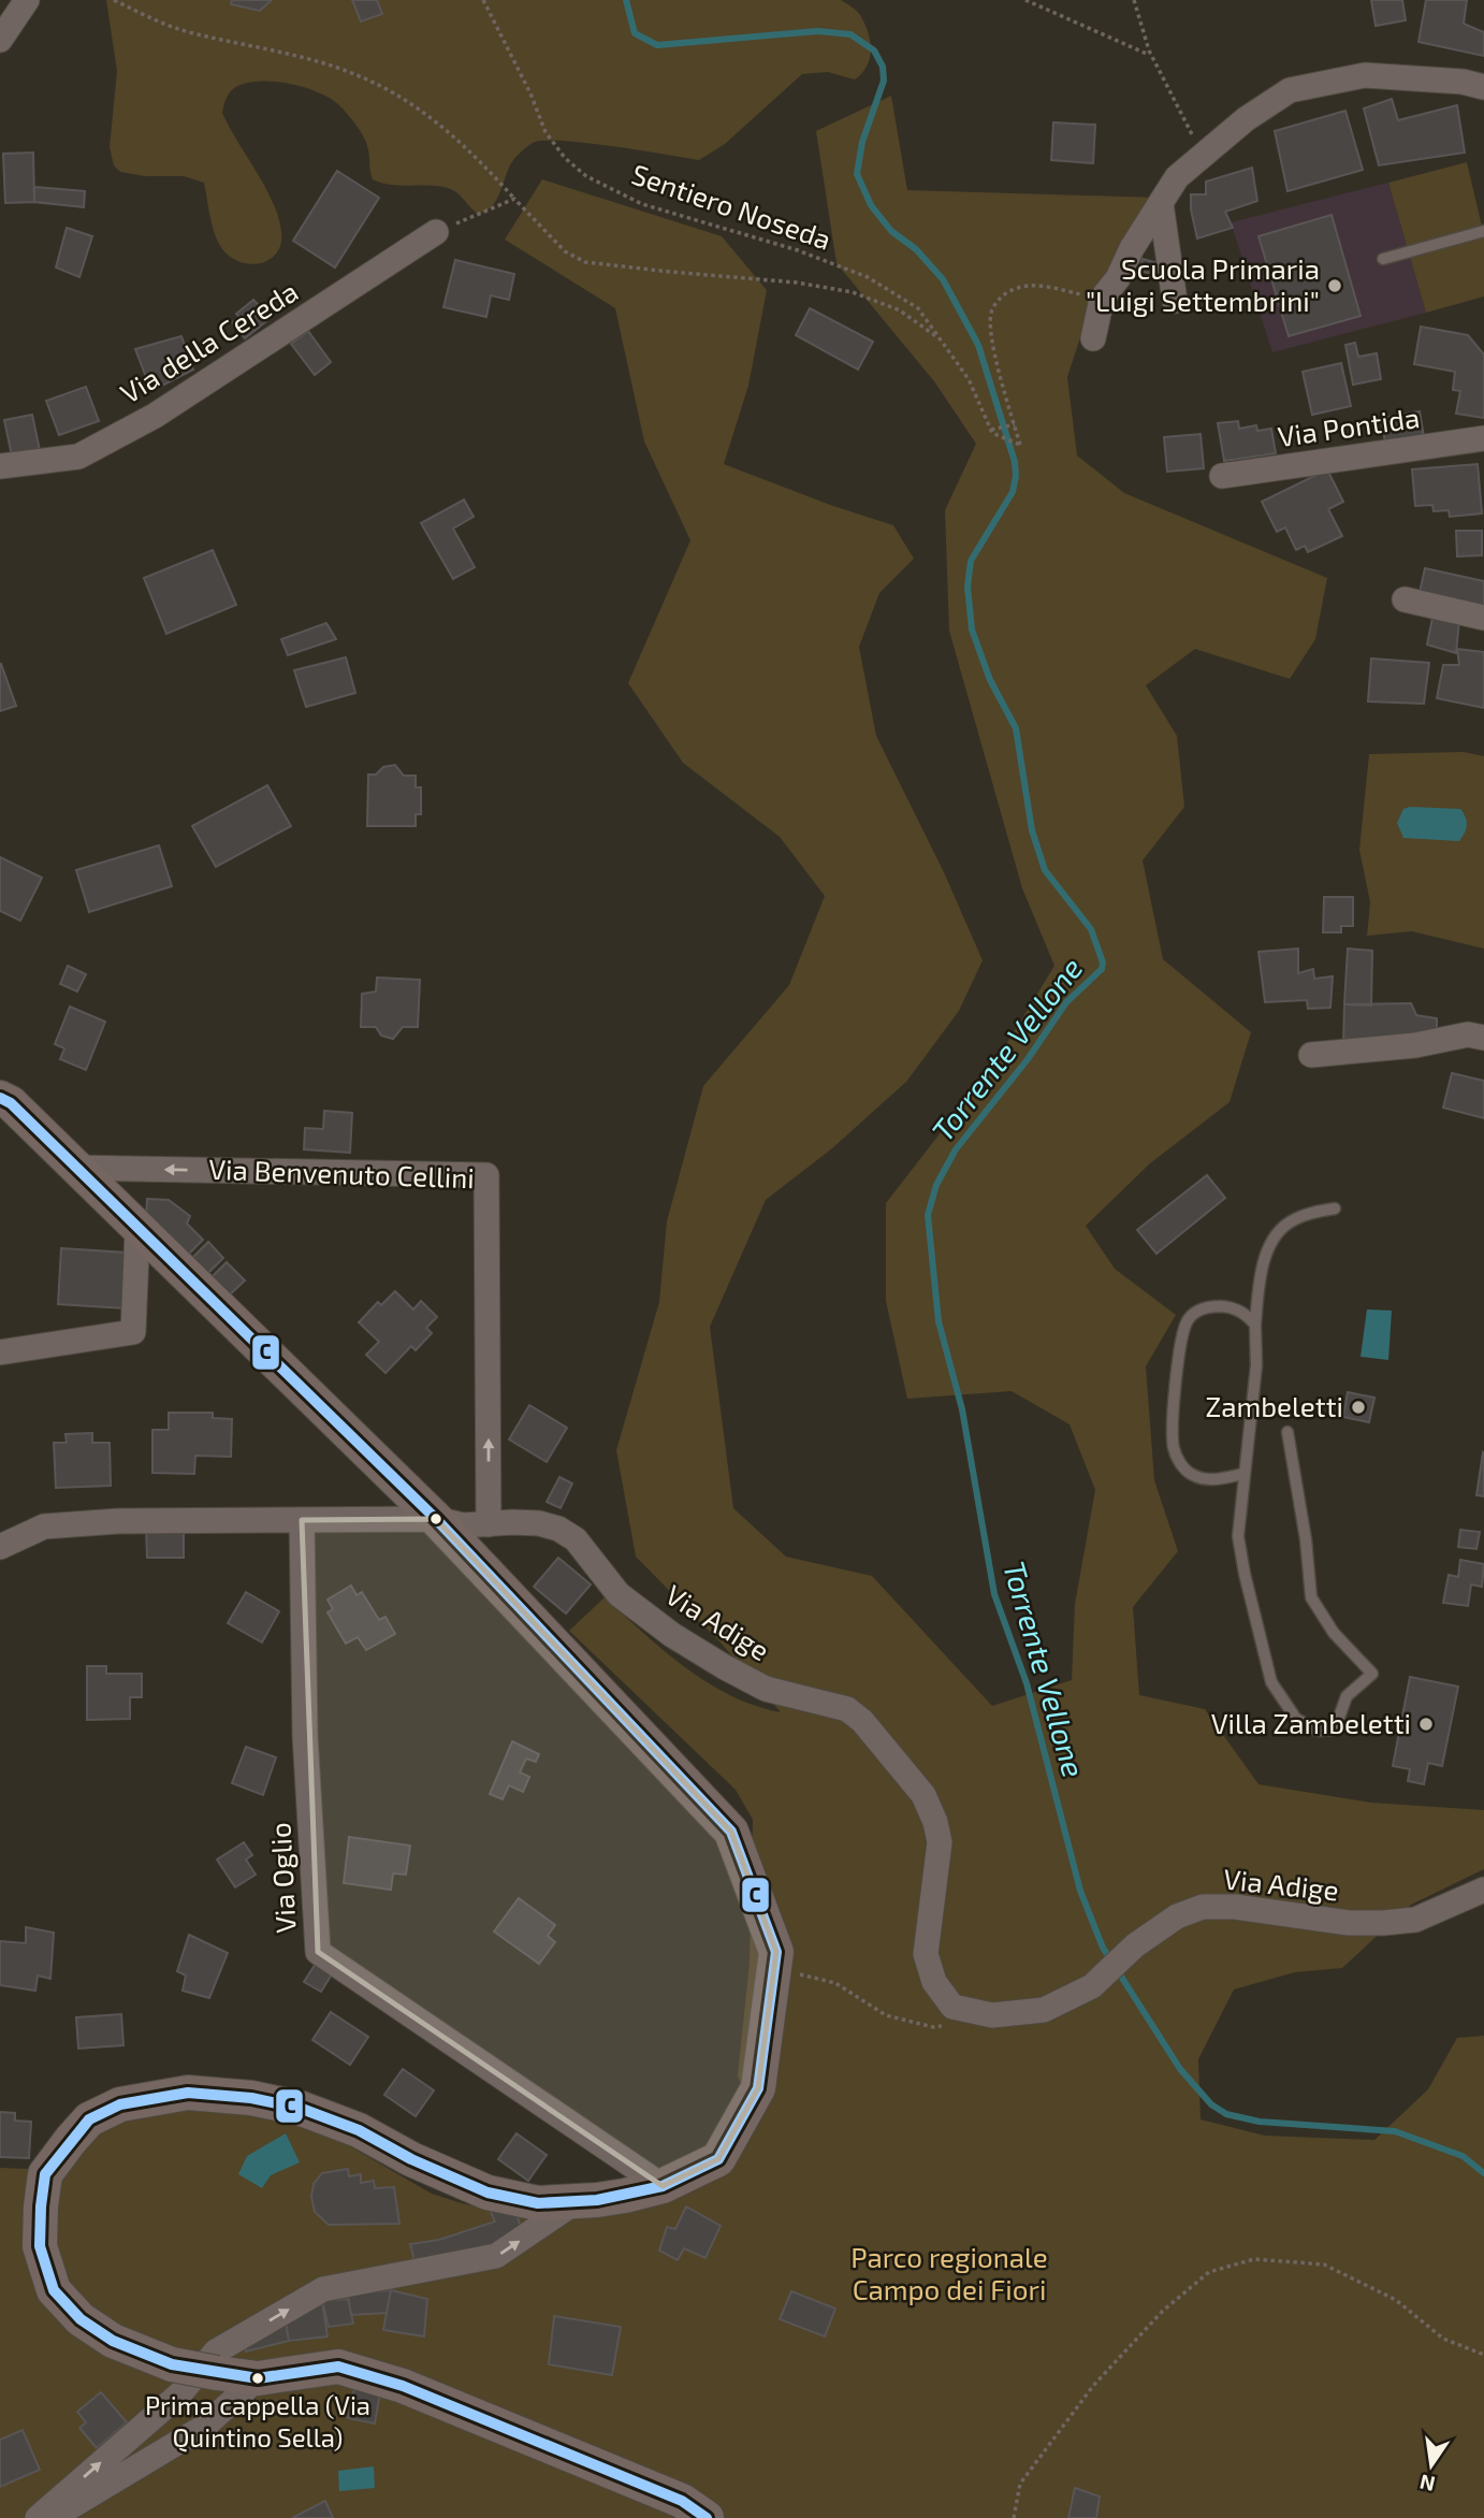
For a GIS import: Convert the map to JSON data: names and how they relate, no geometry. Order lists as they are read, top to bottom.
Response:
{
  "streets": {
    "street": [
      "Via della Cereda",
      "Via Pontida",
      "Via Benvenuto Cellini",
      "Via Adige",
      "Via Oglio"
    ],
    "path": ["Sentiero Noseda"]
  },
  "crossings": [
    ["Via Benvenuto Cellini", "Via Adige"],
    ["Via Adige", "Via Oglio"]
  ],
  "water": ["Torrente Vellone"],
  "parks": ["Parco regionale Campo dei Fiori"],
  "places": [
    "Scuola Primaria \"Luigi Settembrini\"",
    "Zambeletti",
    "Villa Zambeletti",
    "Prima cappella (Via Quintino Sella)"
  ],
  "lines": ["transit line C"],
  "north": "bottom"
}
